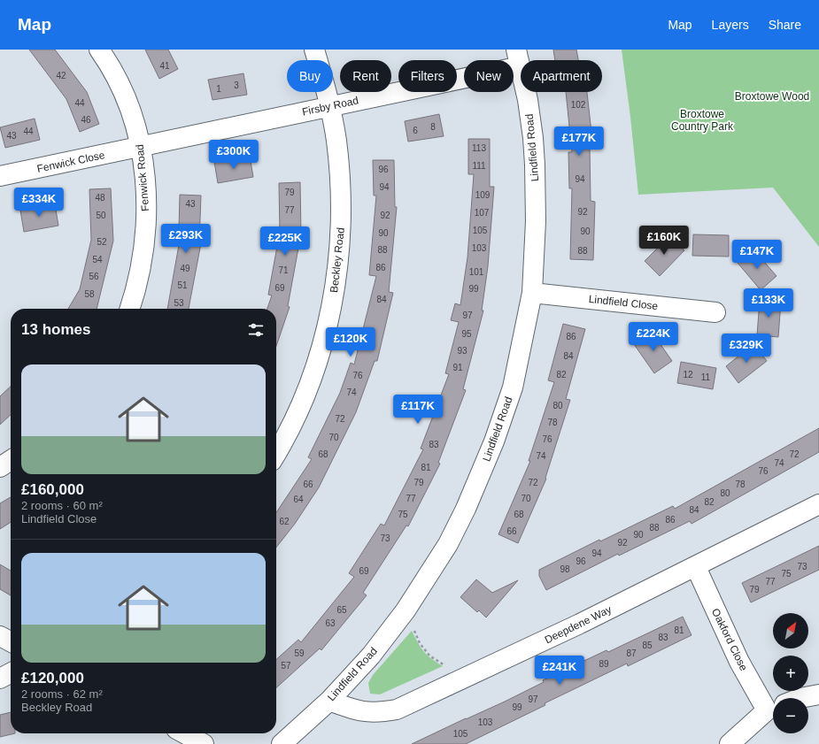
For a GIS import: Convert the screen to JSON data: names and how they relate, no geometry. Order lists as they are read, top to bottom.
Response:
{
  "streets": {
    "street": [
      "Firsby Road",
      "Lindfield Road",
      "Fenwick Close",
      "Fenwick Road",
      "Beckley Road",
      "Lindfield Close",
      "Deepdene Way",
      "Oakford Close"
    ]
  },
  "crossings": [
    ["Firsby Road", "Lindfield Road"],
    ["Firsby Road", "Fenwick Close"],
    ["Firsby Road", "Fenwick Road"],
    ["Firsby Road", "Beckley Road"],
    ["Lindfield Road", "Lindfield Close"],
    ["Lindfield Road", "Deepdene Way"],
    ["Fenwick Close", "Fenwick Road"],
    ["Deepdene Way", "Oakford Close"]
  ],
  "parks": ["Broxtowe Wood", "Broxtowe Country Park"],
  "house_numbers": [
    "41",
    "42",
    "3",
    "1",
    "44",
    "102",
    "46",
    "8",
    "6",
    "44",
    "43",
    "113",
    "111",
    "96",
    "94",
    "94",
    "79",
    "109",
    "48",
    "43",
    "77",
    "92",
    "107",
    "50",
    "92",
    "105",
    "90",
    "90",
    "52",
    "103",
    "88",
    "88",
    "54",
    "86",
    "49",
    "71",
    "101",
    "56",
    "51",
    "69",
    "99",
    "58",
    "84",
    "53",
    "97",
    "95",
    "86",
    "93",
    "84",
    "91",
    "82",
    "12",
    "76",
    "11",
    "74",
    "80",
    "72",
    "78",
    "70",
    "76",
    "83",
    "68",
    "72",
    "74",
    "74",
    "81",
    "76",
    "79",
    "72",
    "66",
    "78",
    "80",
    "77",
    "70",
    "64",
    "82",
    "84",
    "75",
    "68",
    "86",
    "62",
    "88",
    "66",
    "90",
    "73",
    "92",
    "94",
    "96",
    "73",
    "98",
    "69",
    "75",
    "77",
    "79",
    "65",
    "63",
    "81",
    "83",
    "85",
    "59",
    "87",
    "89",
    "57",
    "97",
    "99",
    "103",
    "105"
  ],
  "north": "top right",
  "page": {
    "header": "Map",
    "nav": ["Map", "Layers", "Share"],
    "chip": [
      "Buy",
      "Rent",
      "Filters",
      "New",
      "Apartment"
    ],
    "price": [
      "£177K",
      "£300K",
      "£334K",
      "£293K",
      "£160K",
      "£225K",
      "£147K",
      "£133K",
      "£224K",
      "£120K",
      "£329K",
      "£117K",
      "£241K"
    ],
    "heading": "13 homes",
    "list": [
      {
        "name": "£160,000",
        "note": "2 rooms · 60 m² · Lindfield Close"
      },
      {
        "name": "£120,000",
        "note": "2 rooms · 62 m² · Beckley Road"
      }
    ],
    "map_buttons": ["+", "−"]
  }
}
